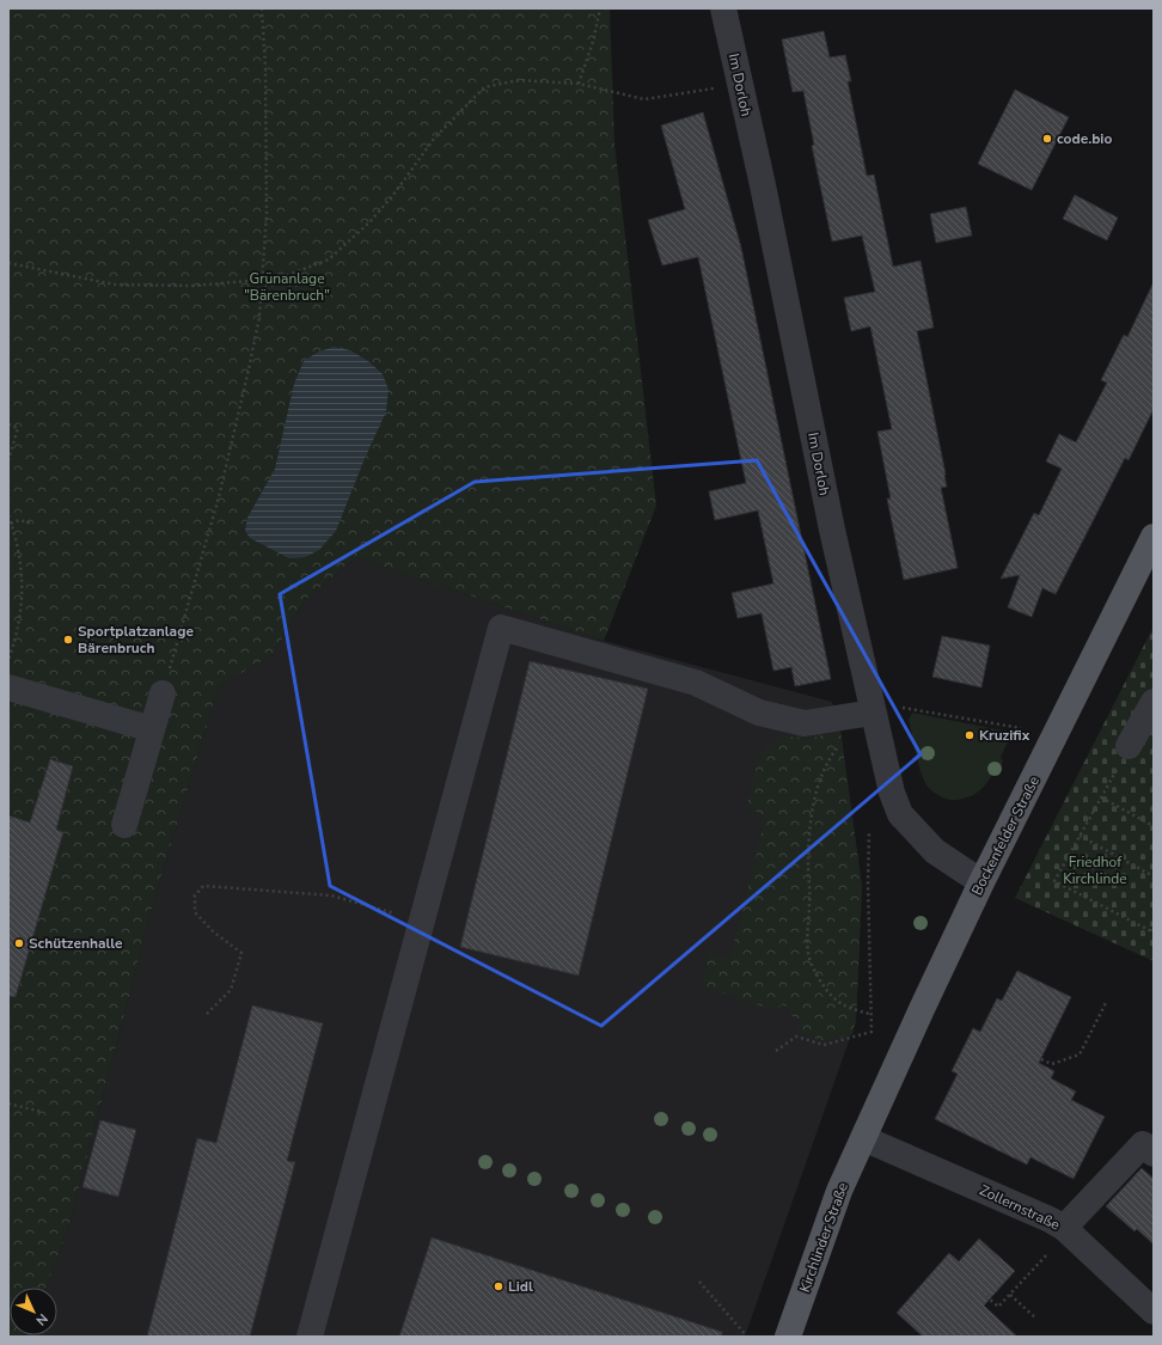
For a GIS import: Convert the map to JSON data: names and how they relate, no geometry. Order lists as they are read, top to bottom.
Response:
{
  "streets": {
    "main road": ["Bockenfelder Straße", "Kirchlinder Straße"],
    "street": ["Im Dorloh", "Zollernstraße"]
  },
  "crossings": [
    ["Im Dorloh", "Bockenfelder Straße"],
    ["Bockenfelder Straße", "Zollernstraße"],
    ["Bockenfelder Straße", "Kirchlinder Straße"],
    ["Zollernstraße", "Kirchlinder Straße"]
  ],
  "parks": ["Grünanlage \"Bärenbruch\"", "Friedhof Kirchlinde"],
  "places": [
    "code.bio",
    "Sportplatzanlage Bärenbruch",
    "Kruzifix",
    "Schützenhalle",
    "Lidl"
  ],
  "north": "bottom right"
}
